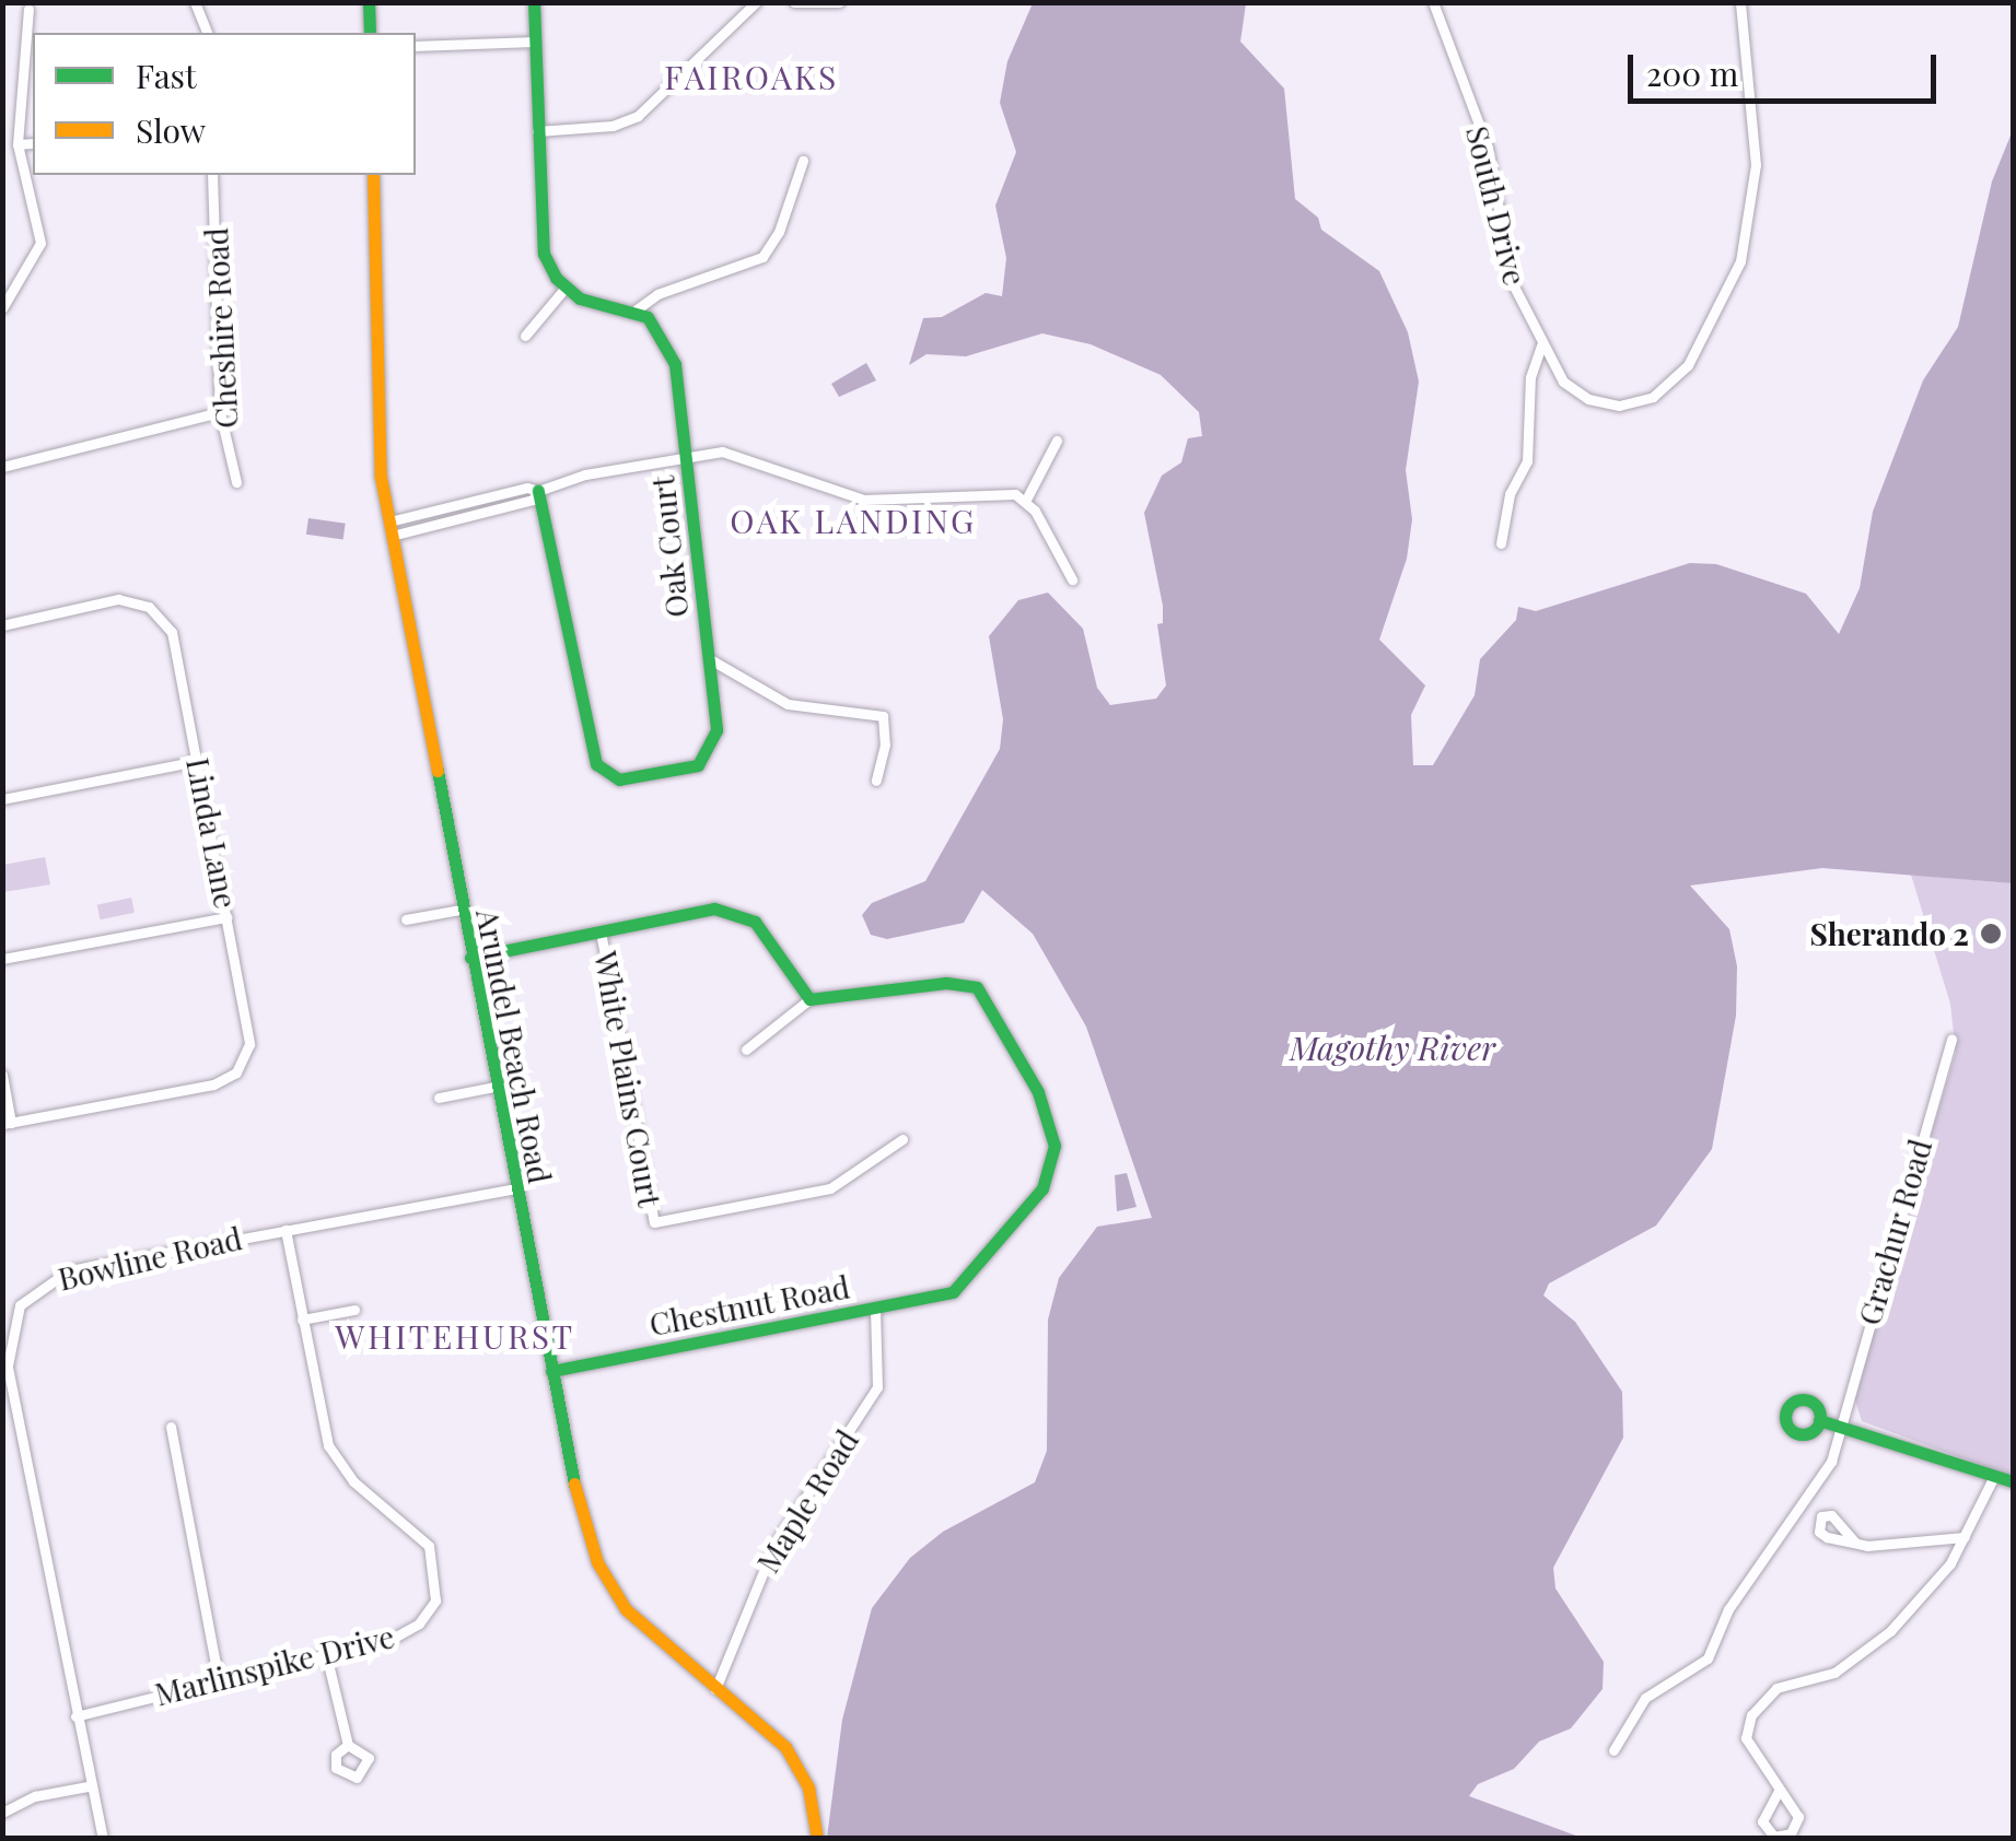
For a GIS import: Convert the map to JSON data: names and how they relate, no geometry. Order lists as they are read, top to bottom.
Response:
{
  "streets": {
    "street": [
      "South Drive",
      "Cheshire Road",
      "Oak Court",
      "Linda Lane",
      "Arundel Beach Road",
      "White Plains Court",
      "Grachur Road",
      "Bowline Road",
      "Chestnut Road",
      "Maple Road",
      "Marlinspike Drive"
    ]
  },
  "crossings": [
    ["Arundel Beach Road", "Bowline Road"],
    ["Arundel Beach Road", "Chestnut Road"],
    ["Arundel Beach Road", "Maple Road"],
    ["Bowline Road", "Marlinspike Drive"],
    ["Chestnut Road", "Maple Road"]
  ],
  "districts": ["FAIROAKS", "OAK LANDING", "WHITEHURST"],
  "water": ["Magothy River"],
  "places": ["Sherando 2"],
  "legend": ["Fast", "Slow"],
  "scale_bar": "200 m"
}
